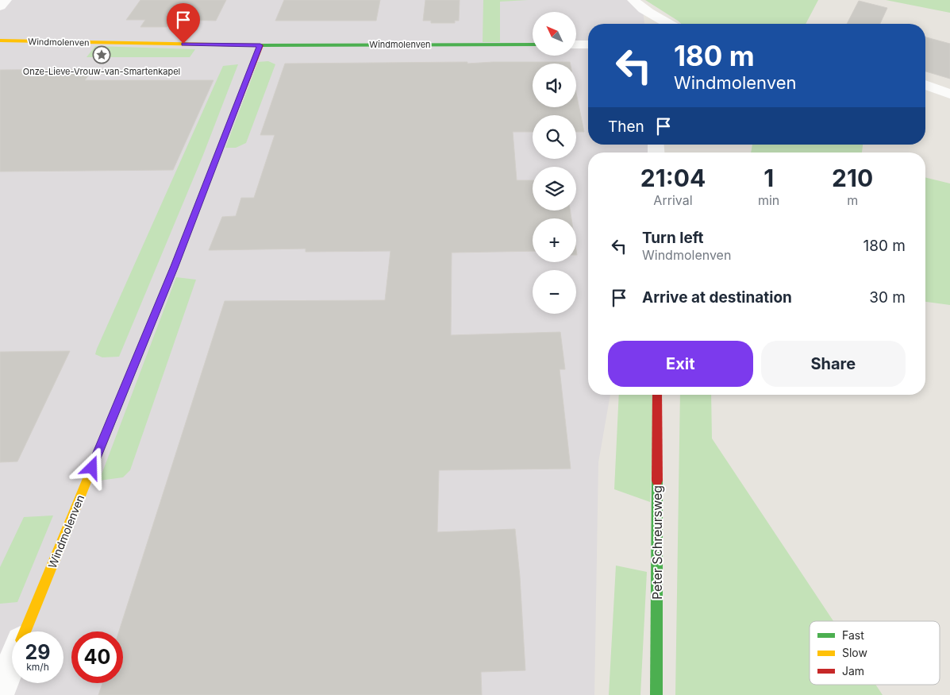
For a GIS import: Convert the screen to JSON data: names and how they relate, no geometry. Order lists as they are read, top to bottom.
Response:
{
  "streets": {
    "street": ["Windmolenven", "Peter Schreursweg"]
  },
  "places": {
    "place": ["Onze-Lieve-Vrouw-van-Smartenkapel"]
  },
  "legend": ["Fast", "Slow", "Jam"],
  "north": "top left",
  "page": {
    "map_buttons": ["+", "−"],
    "turn": ["180 m", "Windmolenven"],
    "then": "Then",
    "eta": [
      "21:04",
      "Arrival",
      "1",
      "min",
      "210",
      "m"
    ],
    "list": [
      {
        "name": "Turn left",
        "note": "Windmolenven",
        "value": "180 m"
      },
      {
        "name": "Arrive at destination",
        "value": "30 m"
      }
    ],
    "buttons": ["Exit", "Share"],
    "speed": "29 km/h",
    "limit": "40"
  }
}
